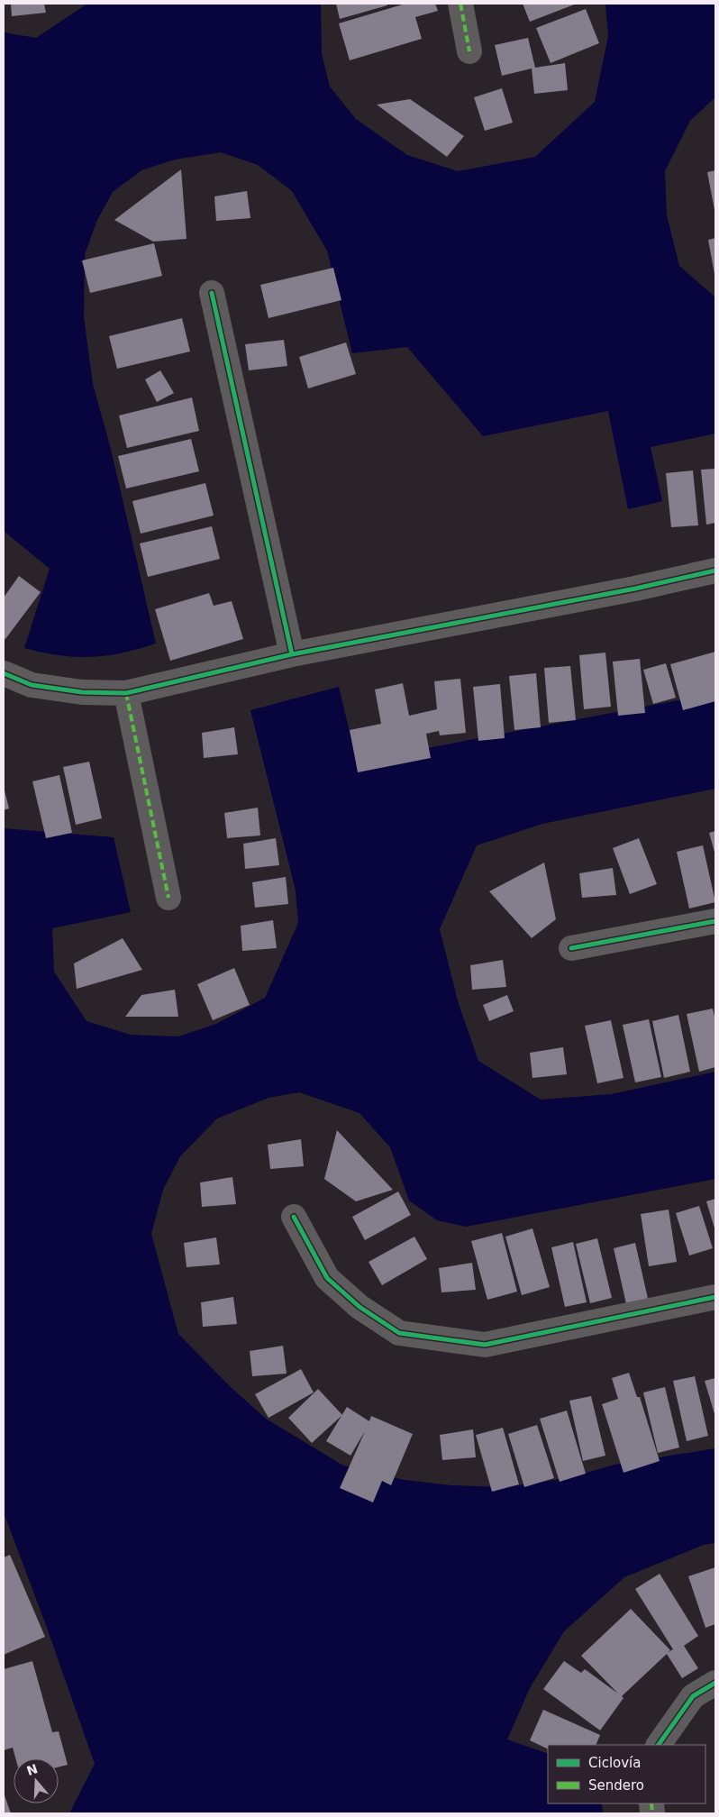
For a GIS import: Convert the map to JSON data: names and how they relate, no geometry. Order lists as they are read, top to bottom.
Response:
{
  "legend": ["Ciclovía", "Sendero"],
  "north": "top"
}
